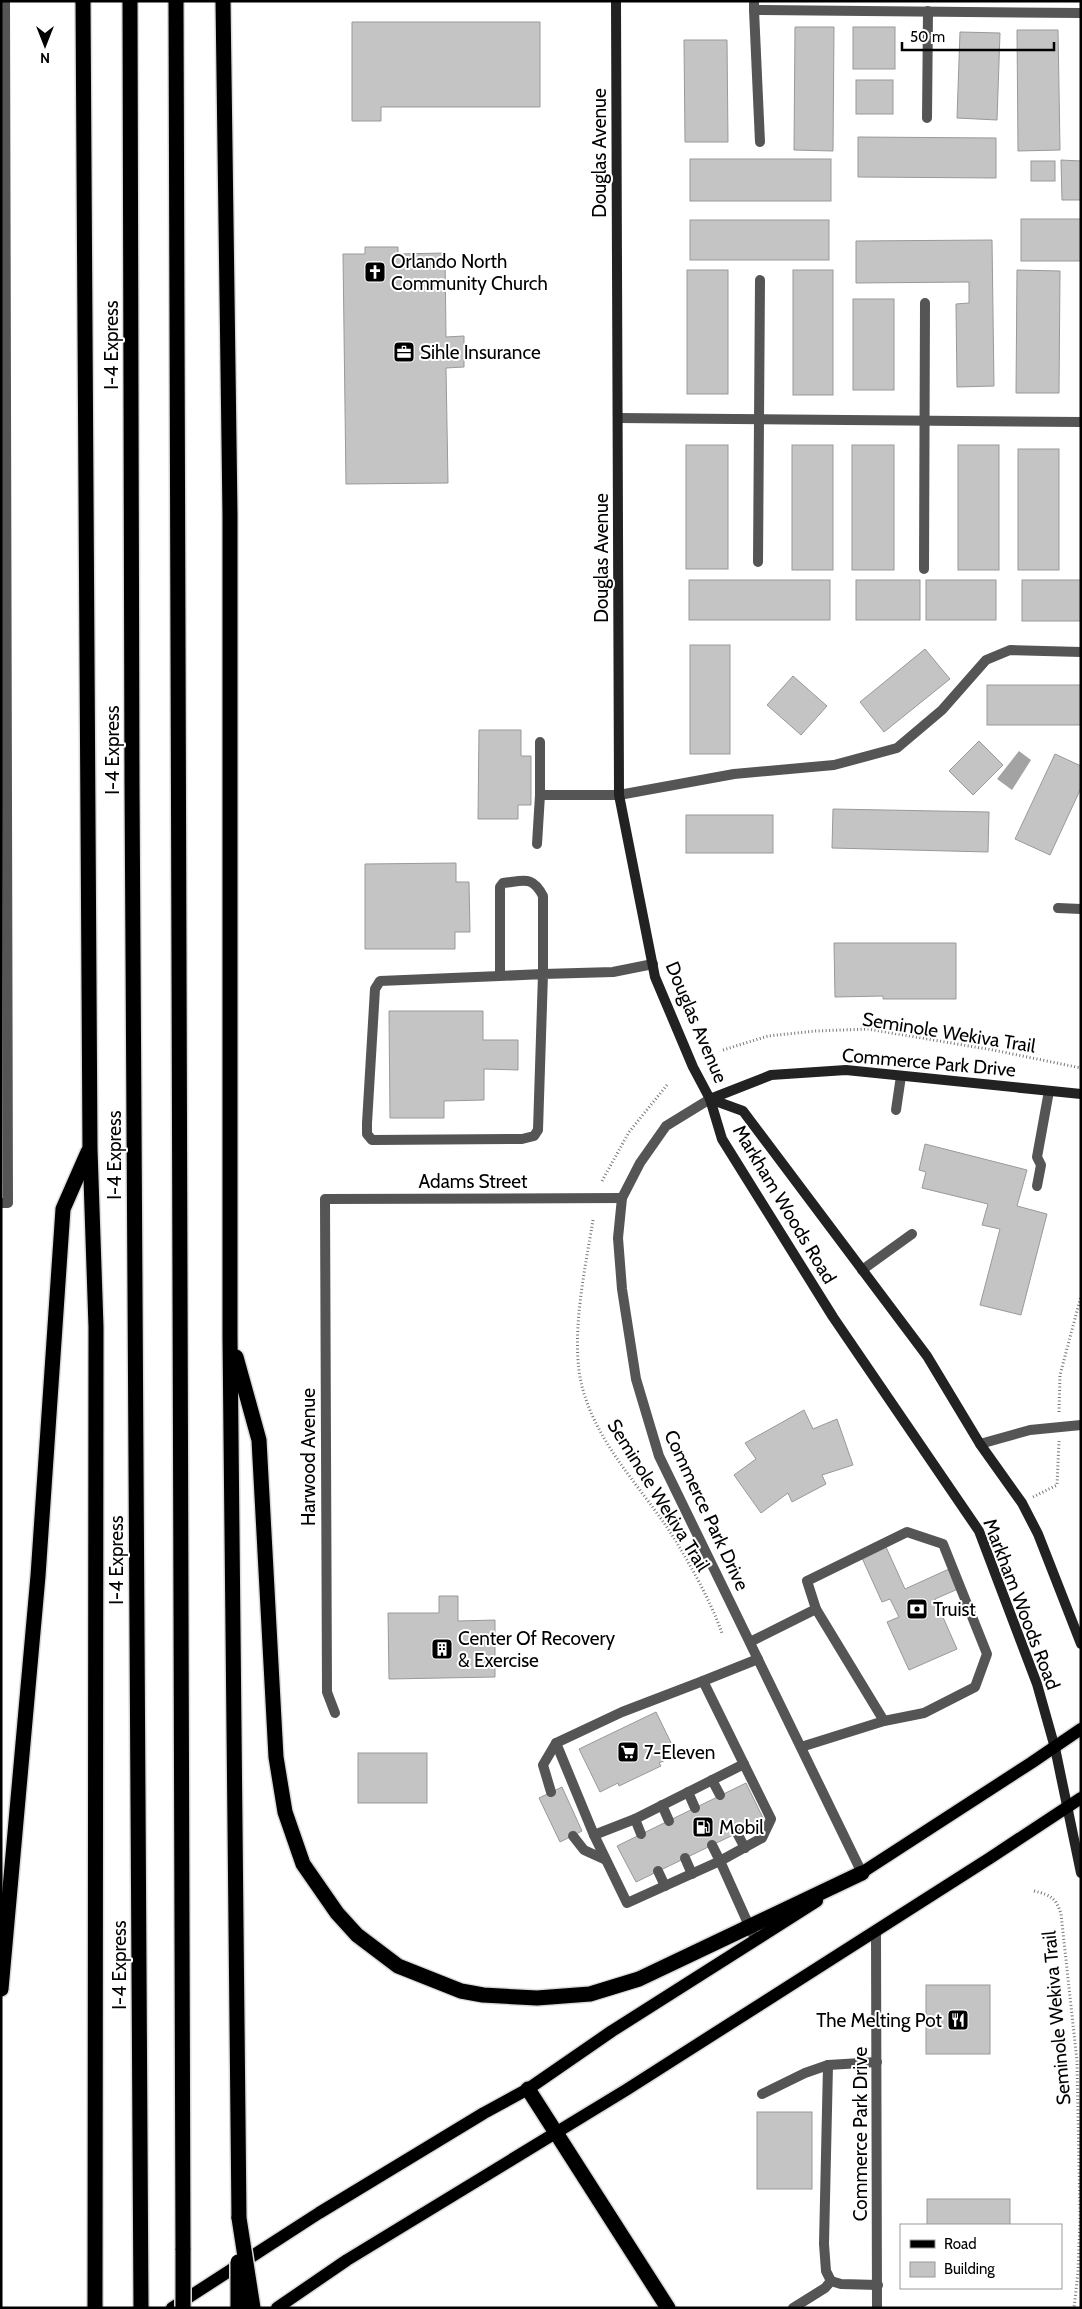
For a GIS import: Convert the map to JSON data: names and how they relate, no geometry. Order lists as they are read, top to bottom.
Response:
{
  "streets": {
    "highway": ["I-4 Express"],
    "main road": ["Douglas Avenue", "Commerce Park Drive", "Markham Woods Road"],
    "street": ["Adams Street", "Harwood Avenue"],
    "path": ["Seminole Wekiva Trail"]
  },
  "crossings": [
    ["Douglas Avenue", "Commerce Park Drive"],
    ["Douglas Avenue", "Markham Woods Road"],
    ["Commerce Park Drive", "Adams Street"],
    ["Commerce Park Drive", "Markham Woods Road"],
    ["Adams Street", "Harwood Avenue"]
  ],
  "places": {
    "church": ["Orlando North Community Church"],
    "office": ["Sihle Insurance"],
    "bank": ["Truist"],
    "building": ["Center Of Recovery & Exercise"],
    "supermarket": ["7-Eleven"],
    "fuel station": ["Mobil"],
    "restaurant": ["The Melting Pot"]
  },
  "legend": ["Road", "Building"],
  "scale_bar": "50 m",
  "north": "bottom"
}
